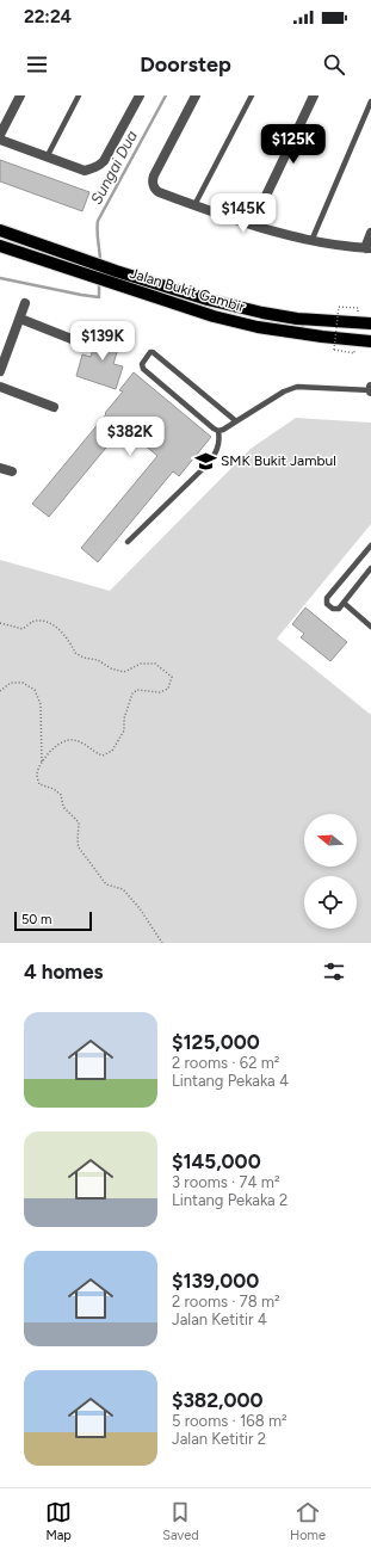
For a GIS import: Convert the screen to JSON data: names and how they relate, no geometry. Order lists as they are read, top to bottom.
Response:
{
  "streets": {
    "main road": ["Jalan Bukit Gambir"]
  },
  "water": ["Sungai Dua"],
  "places": {
    "school or university": ["SMK Bukit Jambul"]
  },
  "scale_bar": "50 m",
  "north": "left",
  "page": {
    "status": "22:24",
    "header": "Doorstep",
    "price": [
      "$125K",
      "$145K",
      "$139K",
      "$382K"
    ],
    "scale": "50 m",
    "heading": "4 homes",
    "list": [
      {
        "name": "$125,000",
        "note": "2 rooms · 62 m² · Lintang Pekaka 4"
      },
      {
        "name": "$145,000",
        "note": "3 rooms · 74 m² · Lintang Pekaka 2"
      },
      {
        "name": "$139,000",
        "note": "2 rooms · 78 m² · Jalan Ketitir 4"
      },
      {
        "name": "$382,000",
        "note": "5 rooms · 168 m² · Jalan Ketitir 2"
      }
    ],
    "tabs": ["Map", "Saved", "Home"]
  }
}
